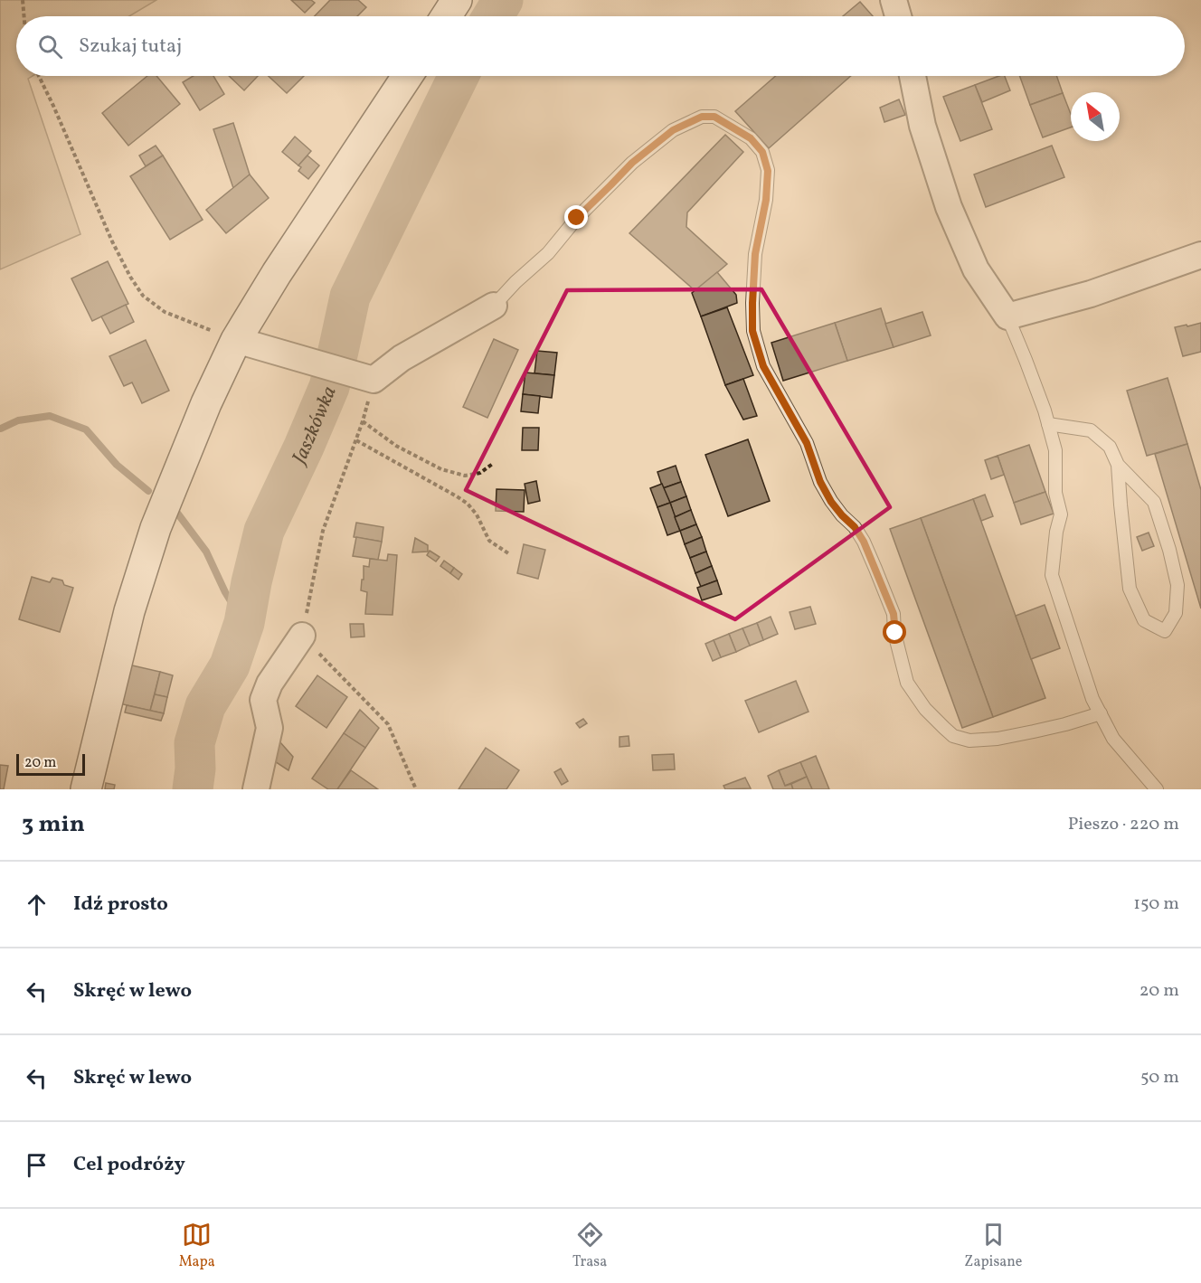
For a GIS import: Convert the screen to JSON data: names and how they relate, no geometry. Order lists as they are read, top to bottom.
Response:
{
  "water": ["Jaszkówka"],
  "scale_bar": "20 m",
  "north": "top left",
  "page": {
    "search": "Szukaj tutaj",
    "scale": "20 m",
    "heading": ["3 min", "Pieszo · 220 m"],
    "list": [
      ["Idź prosto", "150 m"],
      ["Skręć w lewo", "20 m"],
      ["Skręć w lewo", "50 m"],
      "Cel podróży"
    ],
    "nav": ["Mapa", "Trasa", "Zapisane"]
  }
}
